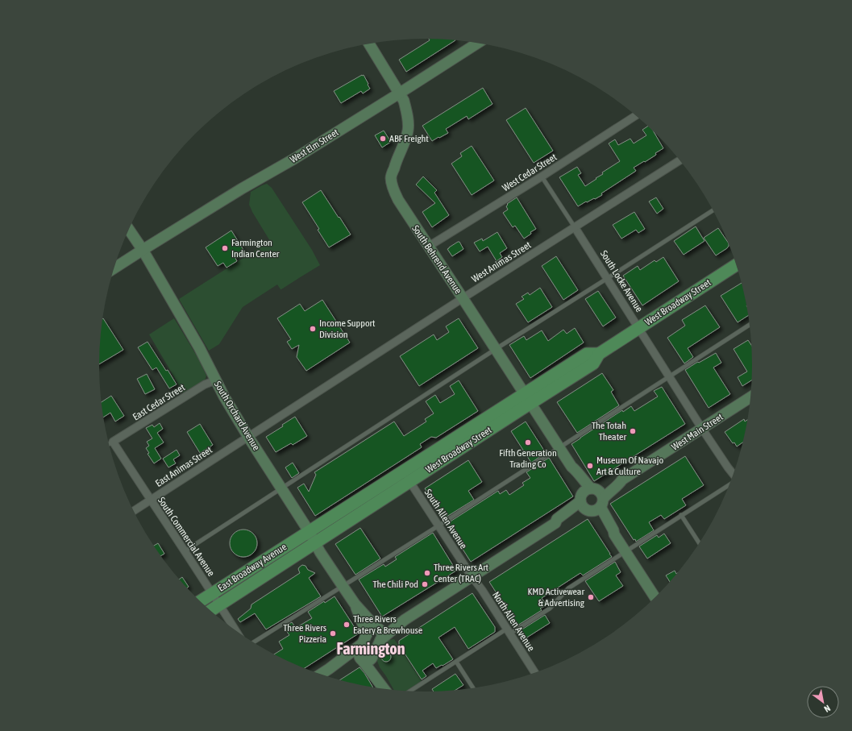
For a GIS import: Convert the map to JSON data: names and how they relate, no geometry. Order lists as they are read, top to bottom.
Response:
{
  "streets": {
    "main road": ["West Broadway Street", "East Broadway Avenue"],
    "street": [
      "West Elm Street",
      "West Cedar Street",
      "South Behrend Avenue",
      "West Animas Street",
      "South Locke Avenue",
      "East Cedar Street",
      "South Orchard Avenue",
      "West Main Street",
      "East Animas Street",
      "South Allen Avenue",
      "South Commercial Avenue",
      "North Allen Avenue"
    ]
  },
  "crossings": [
    ["West Elm Street", "South Behrend Avenue"],
    ["West Elm Street", "South Orchard Avenue"],
    ["West Cedar Street", "South Behrend Avenue"],
    ["South Behrend Avenue", "West Animas Street"],
    ["South Behrend Avenue", "West Broadway Street"],
    ["South Behrend Avenue", "West Main Street"],
    ["West Animas Street", "South Locke Avenue"],
    ["West Animas Street", "South Orchard Avenue"],
    ["West Animas Street", "East Animas Street"],
    ["South Locke Avenue", "West Broadway Street"],
    ["South Locke Avenue", "West Main Street"],
    ["West Broadway Street", "South Orchard Avenue"],
    ["West Broadway Street", "South Allen Avenue"],
    ["West Broadway Street", "East Broadway Avenue"],
    ["East Cedar Street", "South Orchard Avenue"],
    ["East Cedar Street", "South Commercial Avenue"],
    ["South Orchard Avenue", "West Main Street"],
    ["South Orchard Avenue", "East Animas Street"],
    ["South Orchard Avenue", "East Broadway Avenue"],
    ["West Main Street", "South Allen Avenue"],
    ["West Main Street", "North Allen Avenue"],
    ["East Animas Street", "South Commercial Avenue"],
    ["South Allen Avenue", "North Allen Avenue"],
    ["South Commercial Avenue", "East Broadway Avenue"]
  ],
  "districts": ["Farmington"],
  "places": [
    "ABF Freight",
    "Farmington Indian Center",
    "Income Support Division",
    "The Totah Theater",
    "Fifth Generation Trading Co",
    "Museum Of Navajo Art & Culture",
    "Three Rivers Art Center (TRAC)",
    "The Chili Pod",
    "KMD Activewear & Advertising",
    "Three Rivers Eatery & Brewhouse",
    "Three Rivers Pizzeria"
  ],
  "north": "bottom right"
}
